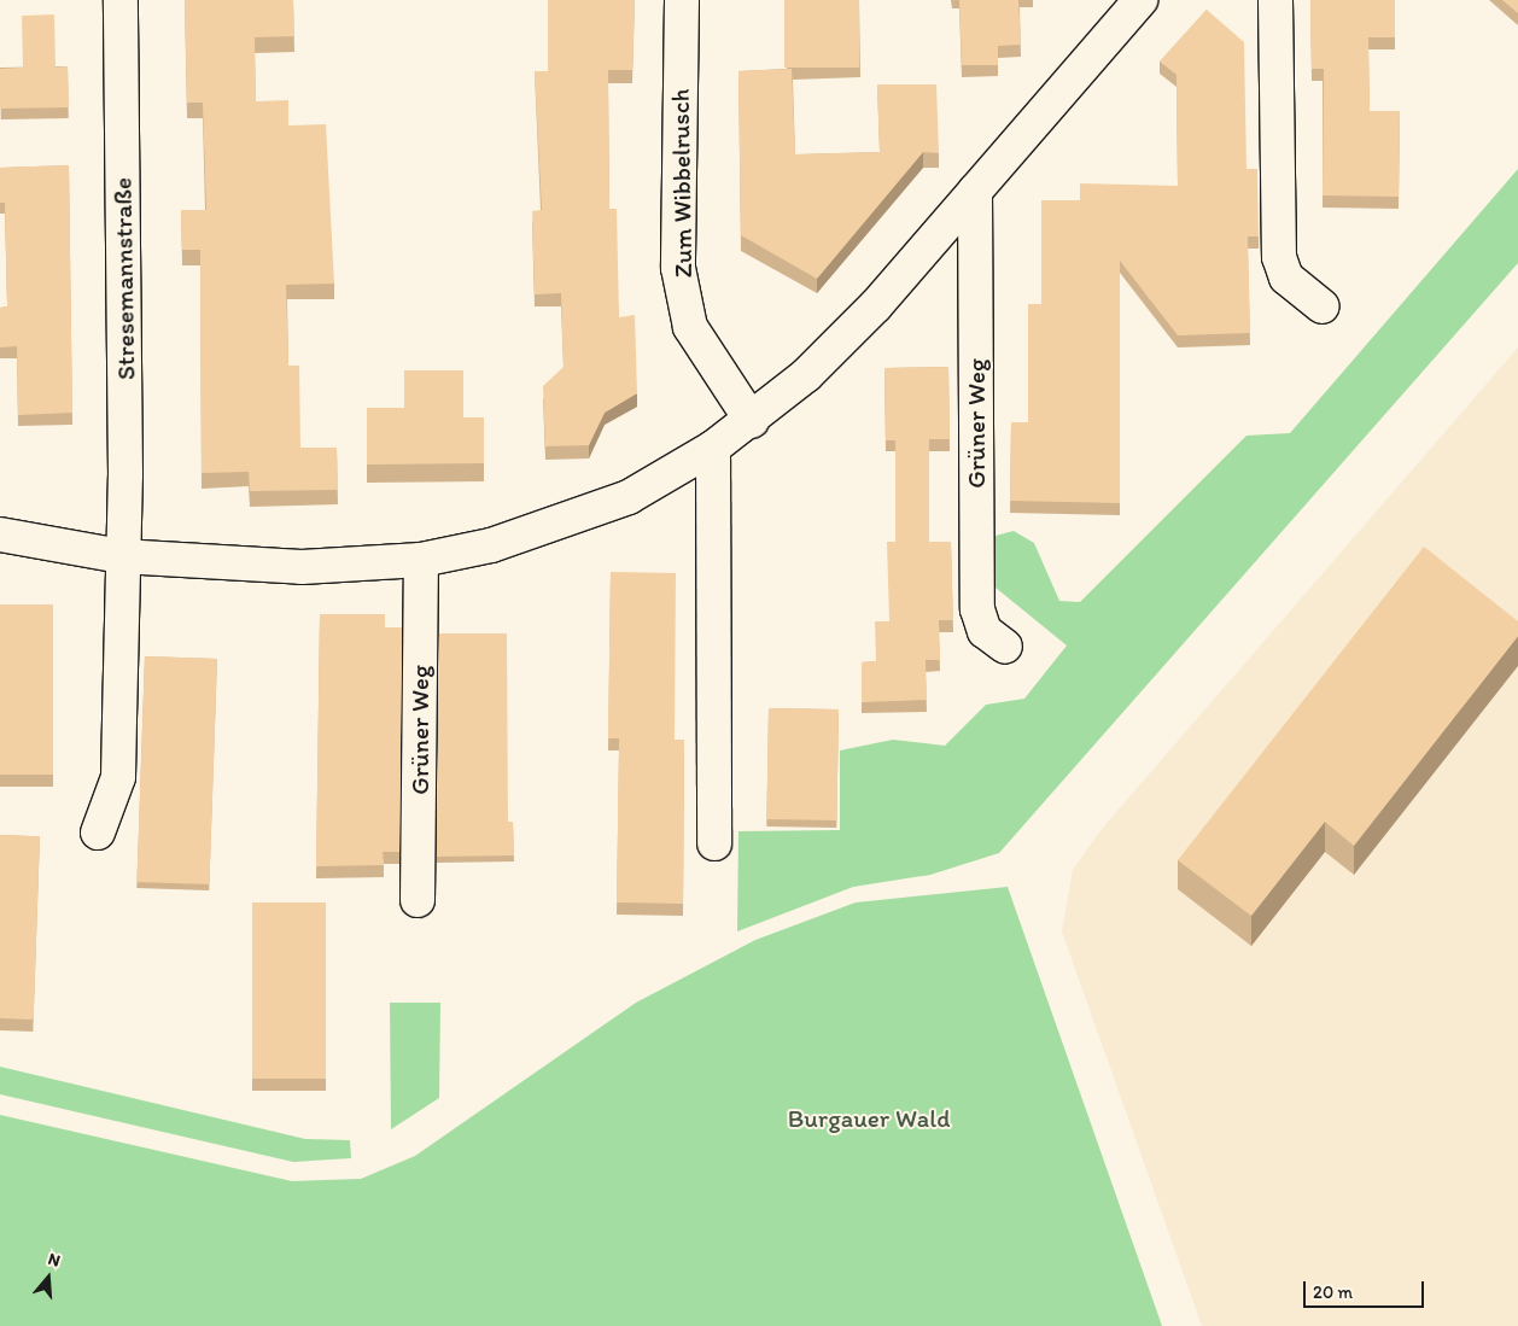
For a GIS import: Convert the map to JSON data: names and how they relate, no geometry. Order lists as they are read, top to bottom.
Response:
{
  "streets": {
    "street": ["Zum Wibbelrusch", "Stresemannstraße", "Grüner Weg"]
  },
  "parks": ["Burgauer Wald"],
  "scale_bar": "20 m",
  "north": "top"
}
